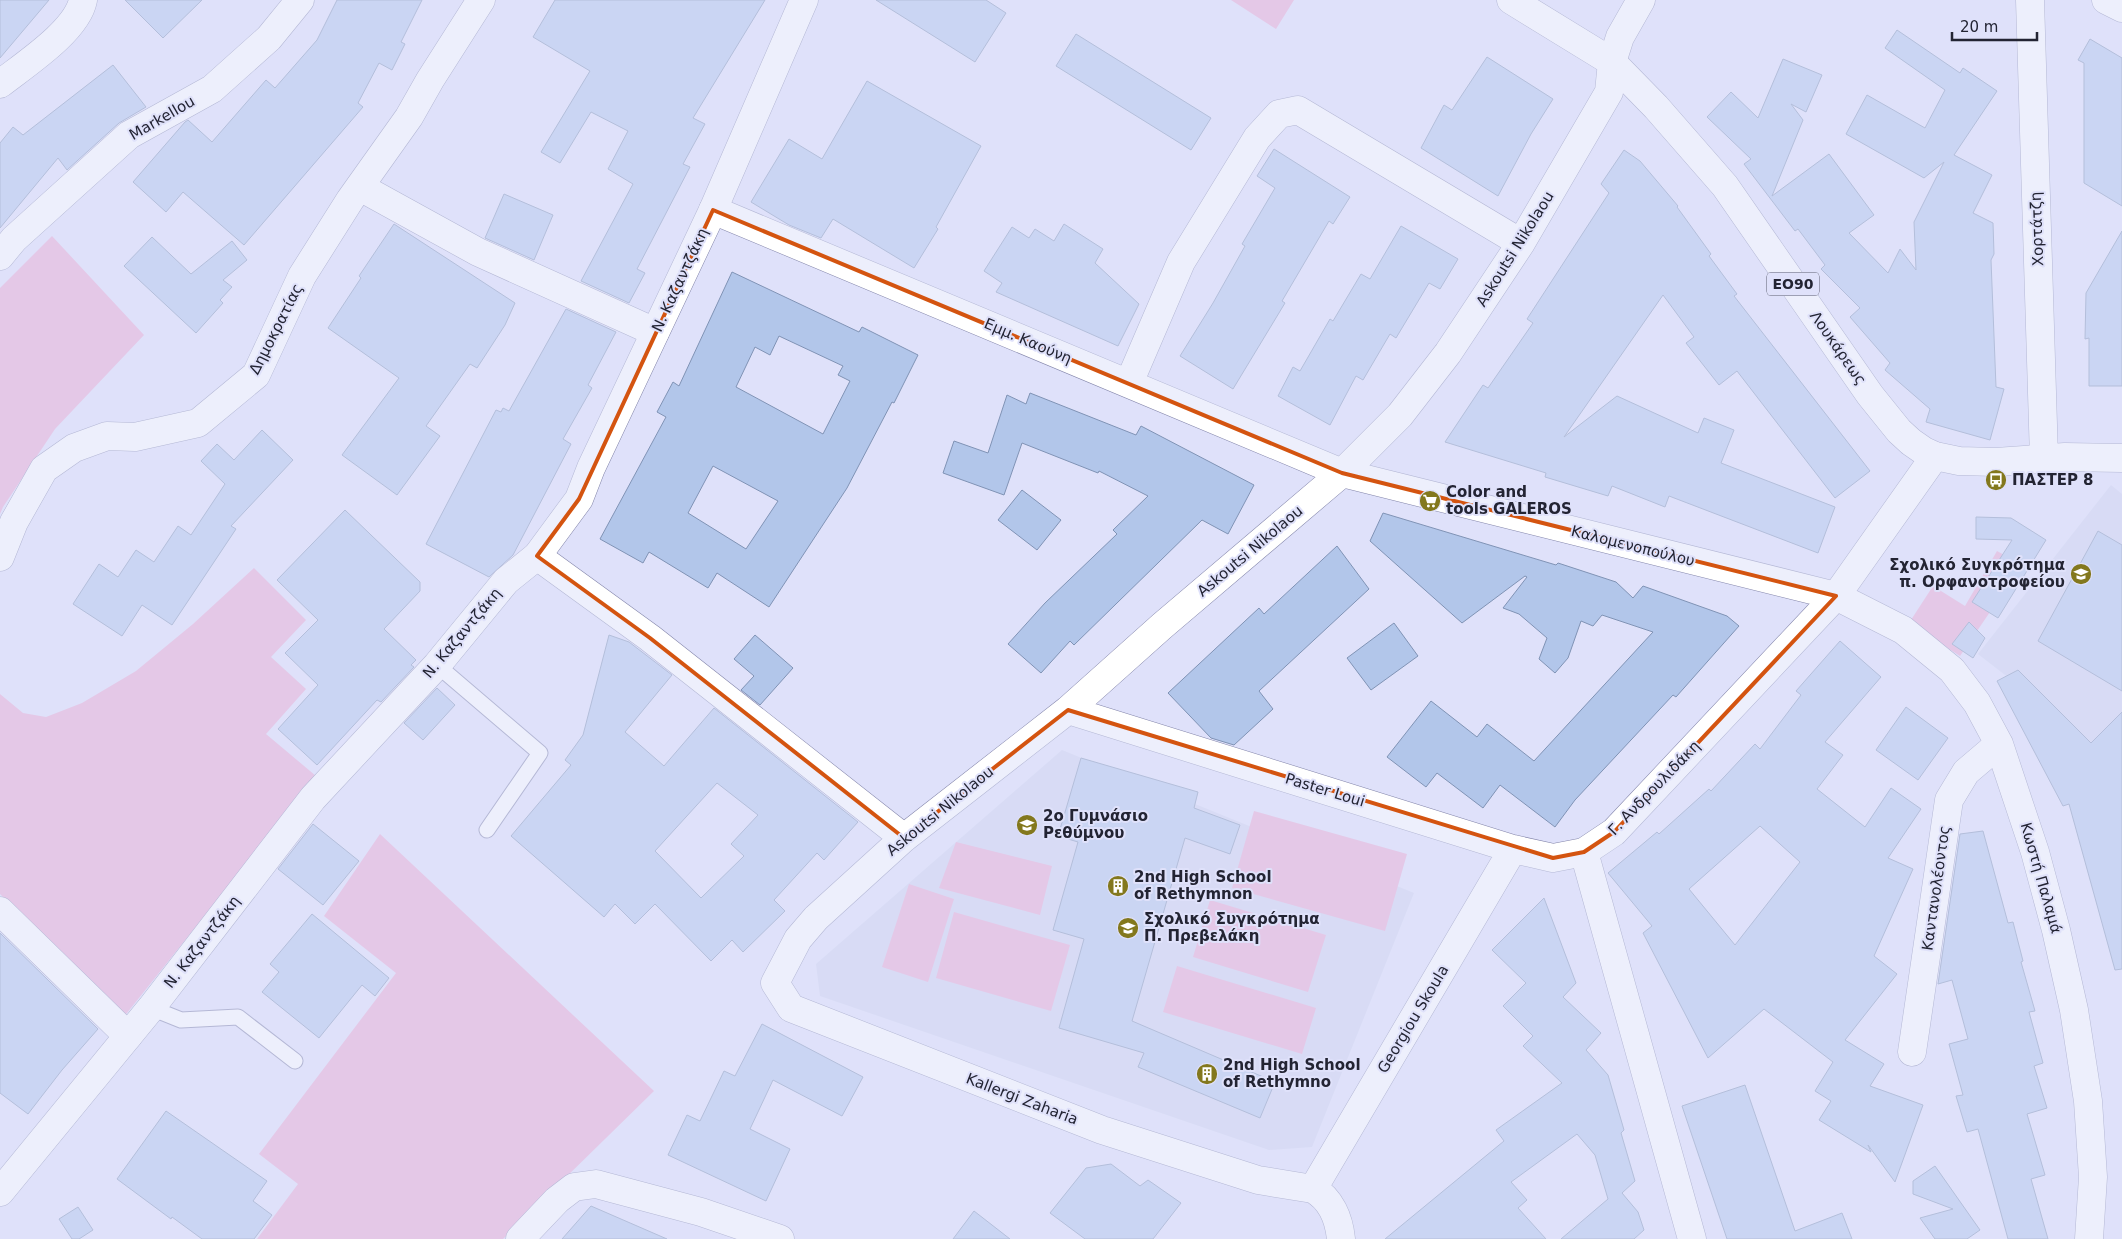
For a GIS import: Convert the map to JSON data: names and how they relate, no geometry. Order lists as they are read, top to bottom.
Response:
{
  "streets": {
    "street": [
      "Markellou",
      "Χορτάτζη",
      "Askoutsi Nikolaou",
      "Ν. Καζαντζάκη",
      "ΕΟ90",
      "Δημοκρατίας",
      "Εμμ. Καούνη",
      "Λουκάρεως",
      "Καλομενοπούλου",
      "Γ. Ανδρουλιδάκη",
      "Paster Loui",
      "Κωστή Παλαμά",
      "Καντανολέοντος",
      "Georgiou Skoula",
      "Kallergi Zaharia"
    ]
  },
  "crossings": [
    ["Χορτάτζη", "Λουκάρεως"],
    ["Askoutsi Nikolaou", "ΕΟ90"],
    ["Askoutsi Nikolaou", "Εμμ. Καούνη"],
    ["Askoutsi Nikolaou", "Λουκάρεως"],
    ["Askoutsi Nikolaou", "Καλομενοπούλου"],
    ["Askoutsi Nikolaou", "Paster Loui"],
    ["Askoutsi Nikolaou", "Kallergi Zaharia"],
    ["Ν. Καζαντζάκη", "Εμμ. Καούνη"],
    ["ΕΟ90", "Λουκάρεως"],
    ["Εμμ. Καούνη", "Καλομενοπούλου"],
    ["Λουκάρεως", "Γ. Ανδρουλιδάκη"],
    ["Καλομενοπούλου", "Γ. Ανδρουλιδάκη"],
    ["Καλομενοπούλου", "Κωστή Παλαμά"],
    ["Γ. Ανδρουλιδάκη", "Paster Loui"],
    ["Γ. Ανδρουλιδάκη", "Κωστή Παλαμά"],
    ["Paster Loui", "Georgiou Skoula"],
    ["Κωστή Παλαμά", "Καντανολέοντος"],
    ["Georgiou Skoula", "Kallergi Zaharia"]
  ],
  "places": {
    "bus stop": ["ΠΑΣΤΕΡ 8"],
    "supermarket": ["Color and tools GALEROS"],
    "school or university": ["Σχολικό Συγκρότημα π. Ορφανοτροφείου", "2ο Γυμνάσιο Ρεθύμνου", "Σχολικό Συγκρότημα Π. Πρεβελάκη"],
    "building": ["2nd High School of Rethymnon", "2nd High School of Rethymno"]
  },
  "scale_bar": "20 m"
}
